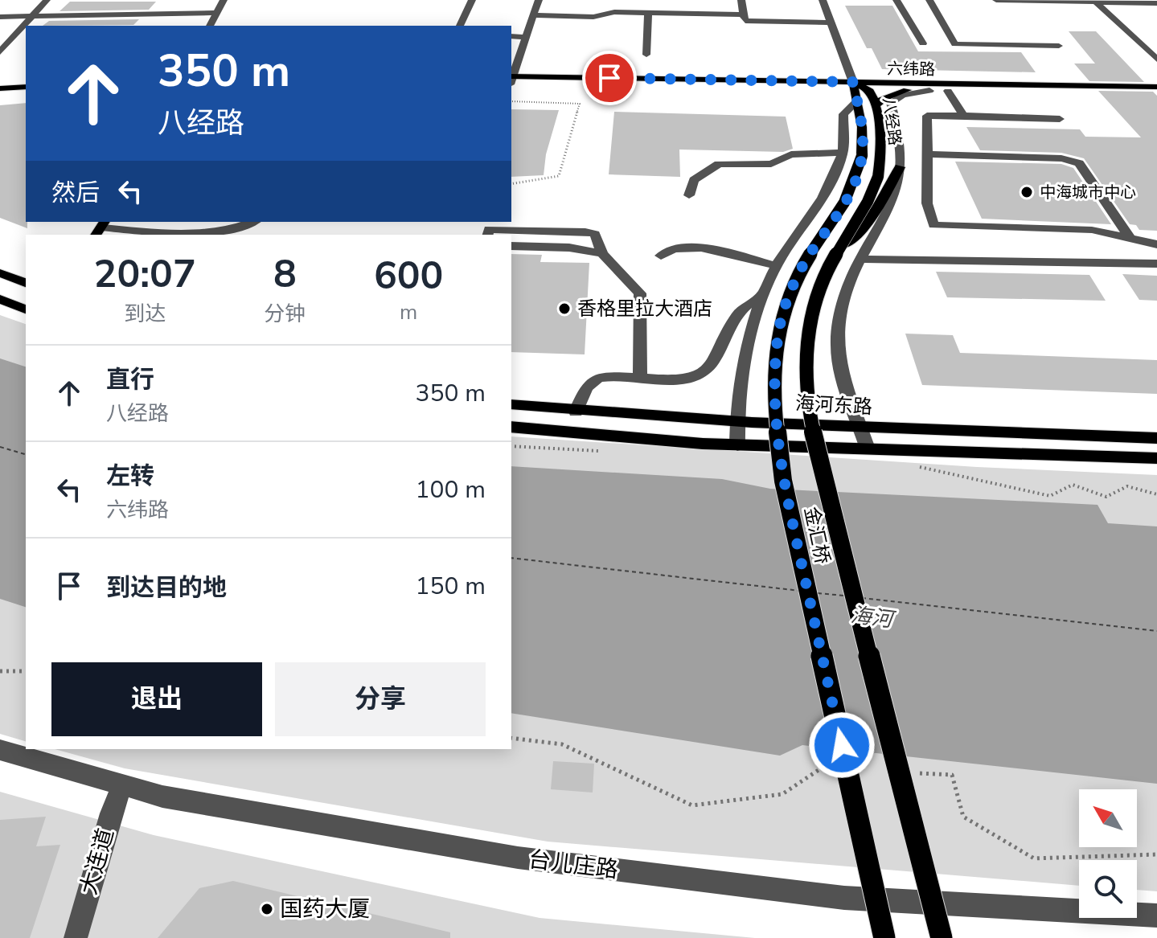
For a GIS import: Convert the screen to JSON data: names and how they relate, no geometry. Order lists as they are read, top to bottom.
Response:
{
  "streets": {
    "main road": [
      "六纬路",
      "八经路",
      "海河东路",
      "金汇桥"
    ],
    "street": ["大连道", "台儿庄路"]
  },
  "crossings": [
    ["六纬路", "八经路"],
    ["八经路", "金汇桥"],
    ["海河东路", "金汇桥"],
    ["大连道", "台儿庄路"]
  ],
  "water": ["海河"],
  "places": ["中海城市中心", "香格里拉大酒店", "国药大厦"],
  "north": "top left",
  "page": {
    "turn": ["350 m", "八经路"],
    "then": "然后",
    "eta": [
      "20:07",
      "到达",
      "8",
      "分钟",
      "600",
      "m"
    ],
    "list": [
      {
        "name": "直行",
        "note": "八经路",
        "value": "350 m"
      },
      {
        "name": "左转",
        "note": "六纬路",
        "value": "100 m"
      },
      {
        "name": "到达目的地",
        "value": "150 m"
      }
    ],
    "buttons": ["退出", "分享"]
  }
}
